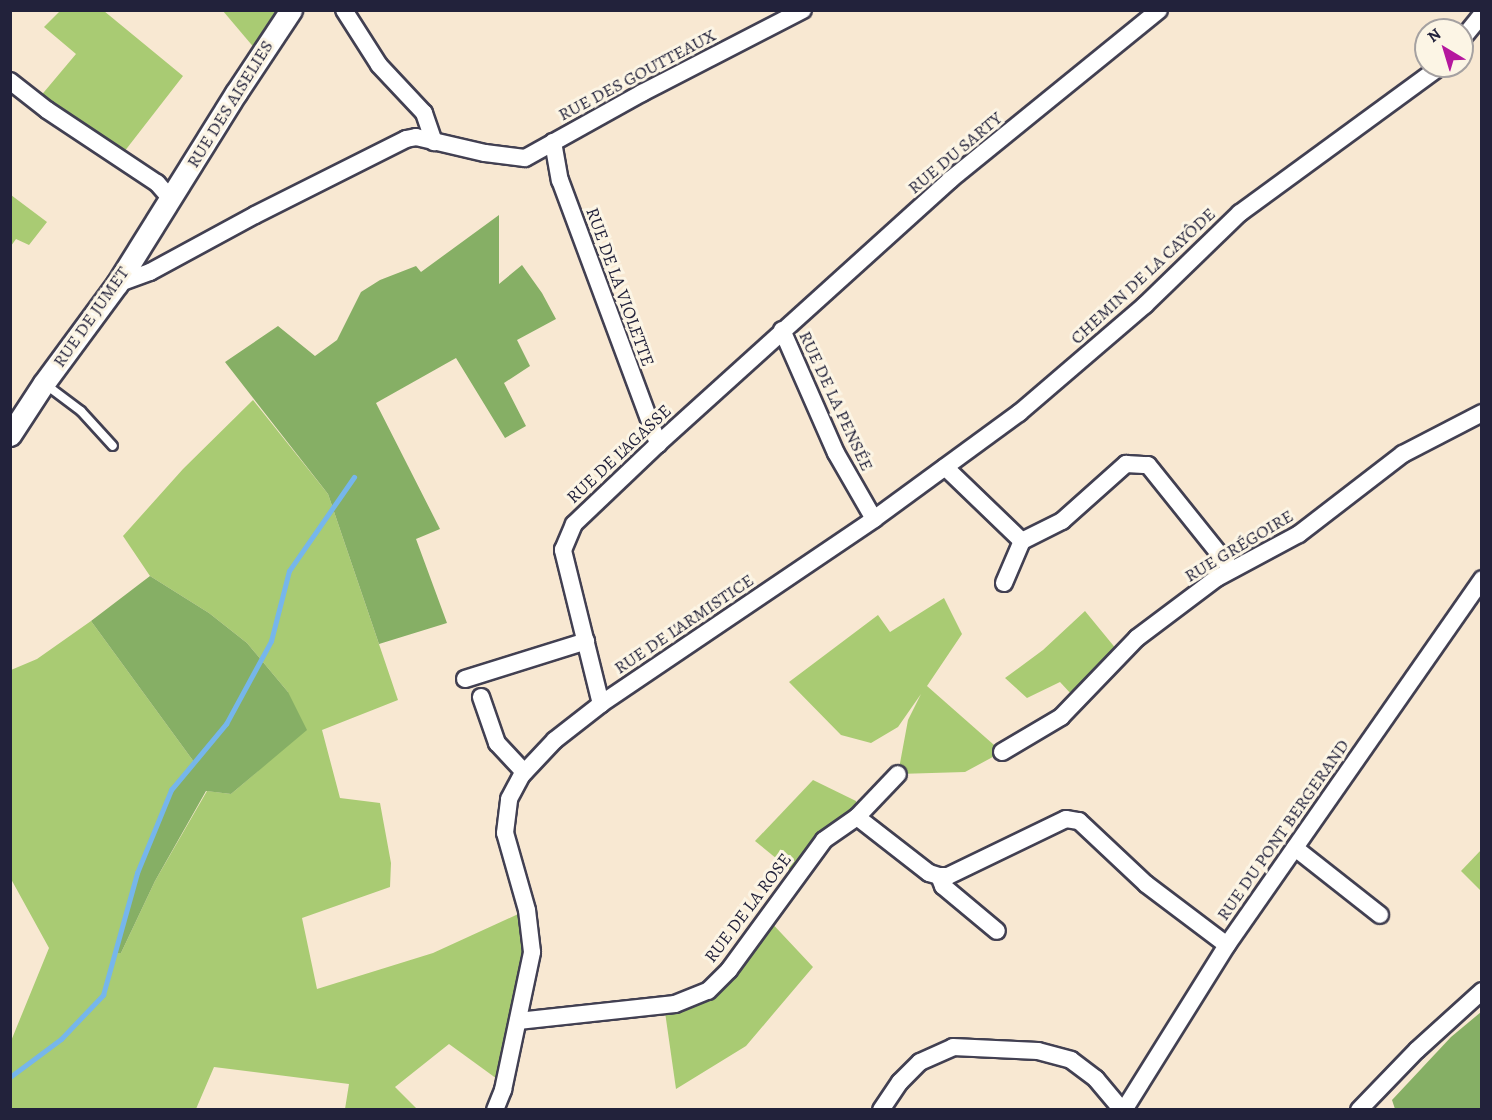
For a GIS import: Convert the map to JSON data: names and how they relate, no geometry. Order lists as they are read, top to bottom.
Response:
{
  "streets": {
    "street": [
      "RUE DES GOUTTEAUX",
      "RUE DES AISELIES",
      "RUE DU SARTY",
      "CHEMIN DE LA CAYÔDE",
      "RUE DE LA VIOLETTE",
      "RUE DE JUMET",
      "RUE DE LA PENSÉE",
      "RUE DE L'AGASSE",
      "RUE GRÉGOIRE",
      "RUE DE L'ARMISTICE",
      "RUE DU PONT BERGERAND",
      "RUE DE LA ROSE"
    ]
  },
  "crossings": [
    ["RUE DES GOUTTEAUX", "RUE DE LA VIOLETTE"],
    ["RUE DES GOUTTEAUX", "RUE DE JUMET"],
    ["RUE DES AISELIES", "RUE DE JUMET"],
    ["RUE DU SARTY", "RUE DE LA PENSÉE"],
    ["RUE DU SARTY", "RUE DE L'AGASSE"],
    ["CHEMIN DE LA CAYÔDE", "RUE DE LA PENSÉE"],
    ["CHEMIN DE LA CAYÔDE", "RUE DE L'ARMISTICE"],
    ["RUE DE LA VIOLETTE", "RUE DE L'AGASSE"],
    ["RUE DE LA PENSÉE", "RUE DE L'AGASSE"],
    ["RUE DE LA PENSÉE", "RUE DE L'ARMISTICE"],
    ["RUE DE L'AGASSE", "RUE DE L'ARMISTICE"],
    ["RUE DE L'ARMISTICE", "RUE DE LA ROSE"]
  ],
  "north": "top left"
}
